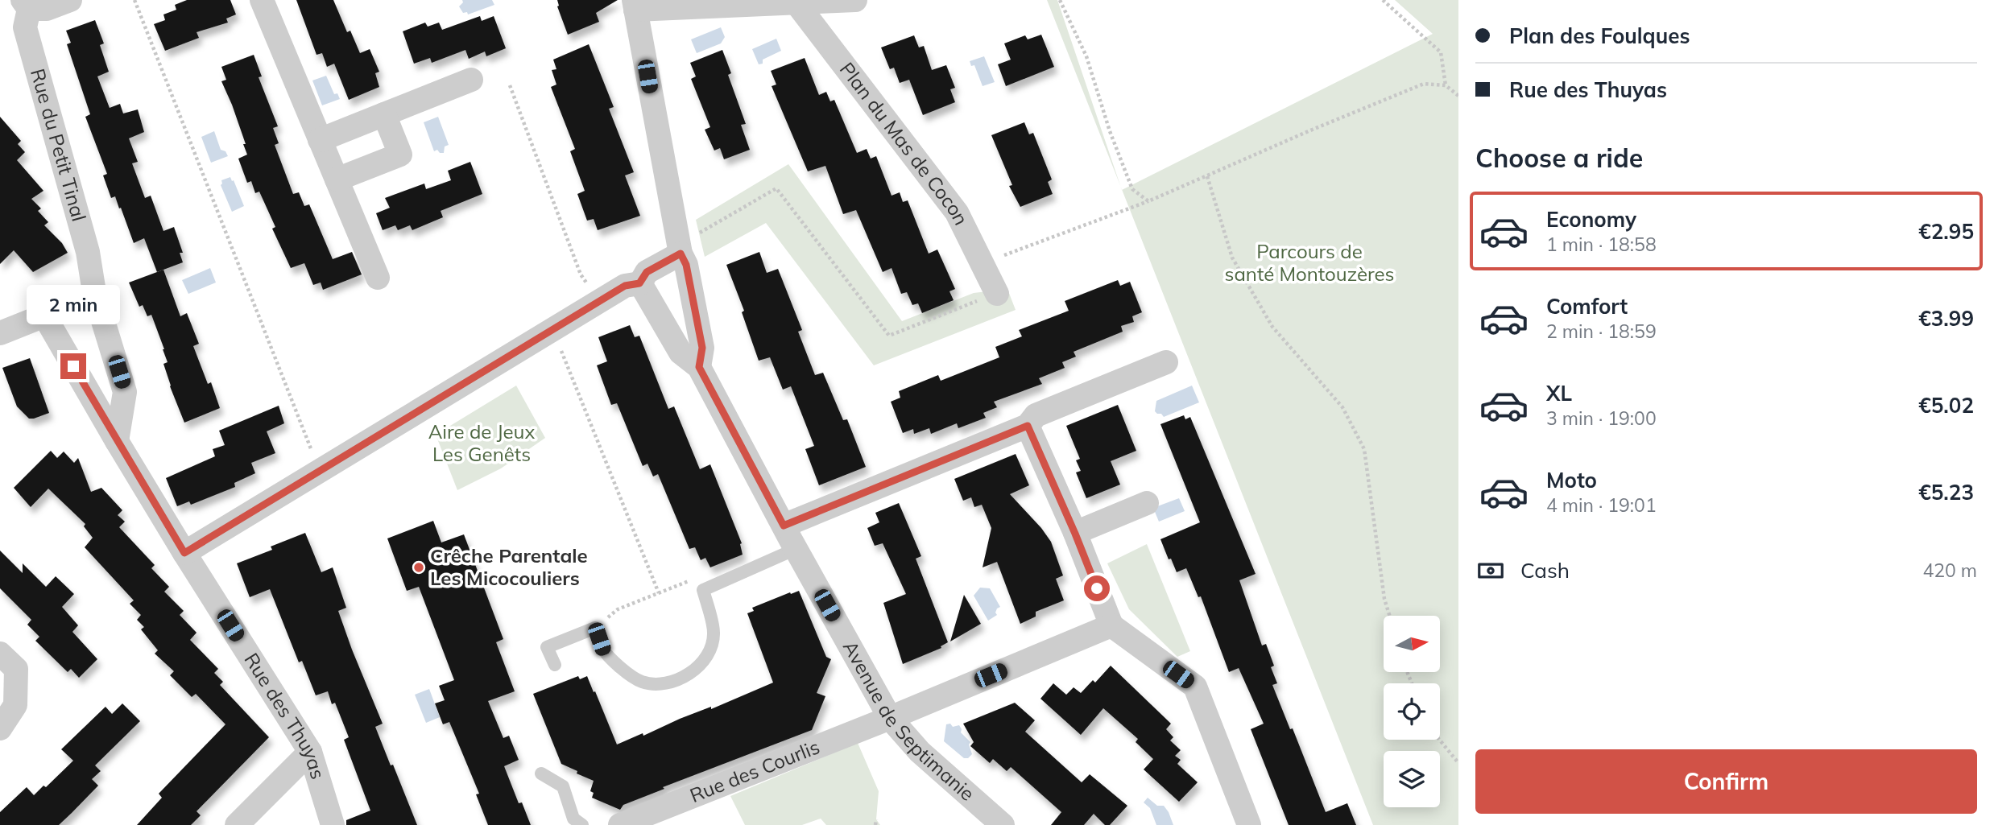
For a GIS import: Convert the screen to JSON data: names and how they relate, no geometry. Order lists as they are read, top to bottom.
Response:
{
  "streets": {
    "street": [
      "Rue du Petit Tinal",
      "Plan du Mas de Cocon",
      "Rue des Thuyas",
      "Avenue de Septimanie",
      "Rue des Courlis"
    ]
  },
  "crossings": [
    ["Avenue de Septimanie", "Rue des Courlis"]
  ],
  "parks": ["Parcours de santé Montouzères", "Aire de Jeux Les Genêts"],
  "places": ["Crêche Parentale Les Micocouliers"],
  "north": "right",
  "page": {
    "banner": ["Plan des Foulques", "Rue des Thuyas"],
    "heading": "Choose a ride",
    "list": [
      {
        "name": "Economy",
        "note": "1 min · 18:58",
        "value": "€2.95"
      },
      {
        "name": "Comfort",
        "note": "2 min · 18:59",
        "value": "€3.99"
      },
      {
        "name": "XL",
        "note": "3 min · 19:00",
        "value": "€5.02"
      },
      {
        "name": "Moto",
        "note": "4 min · 19:01",
        "value": "€5.23"
      }
    ],
    "bubble": "2 min",
    "pay": ["Cash", "420 m"],
    "buttons": "Confirm"
  }
}
